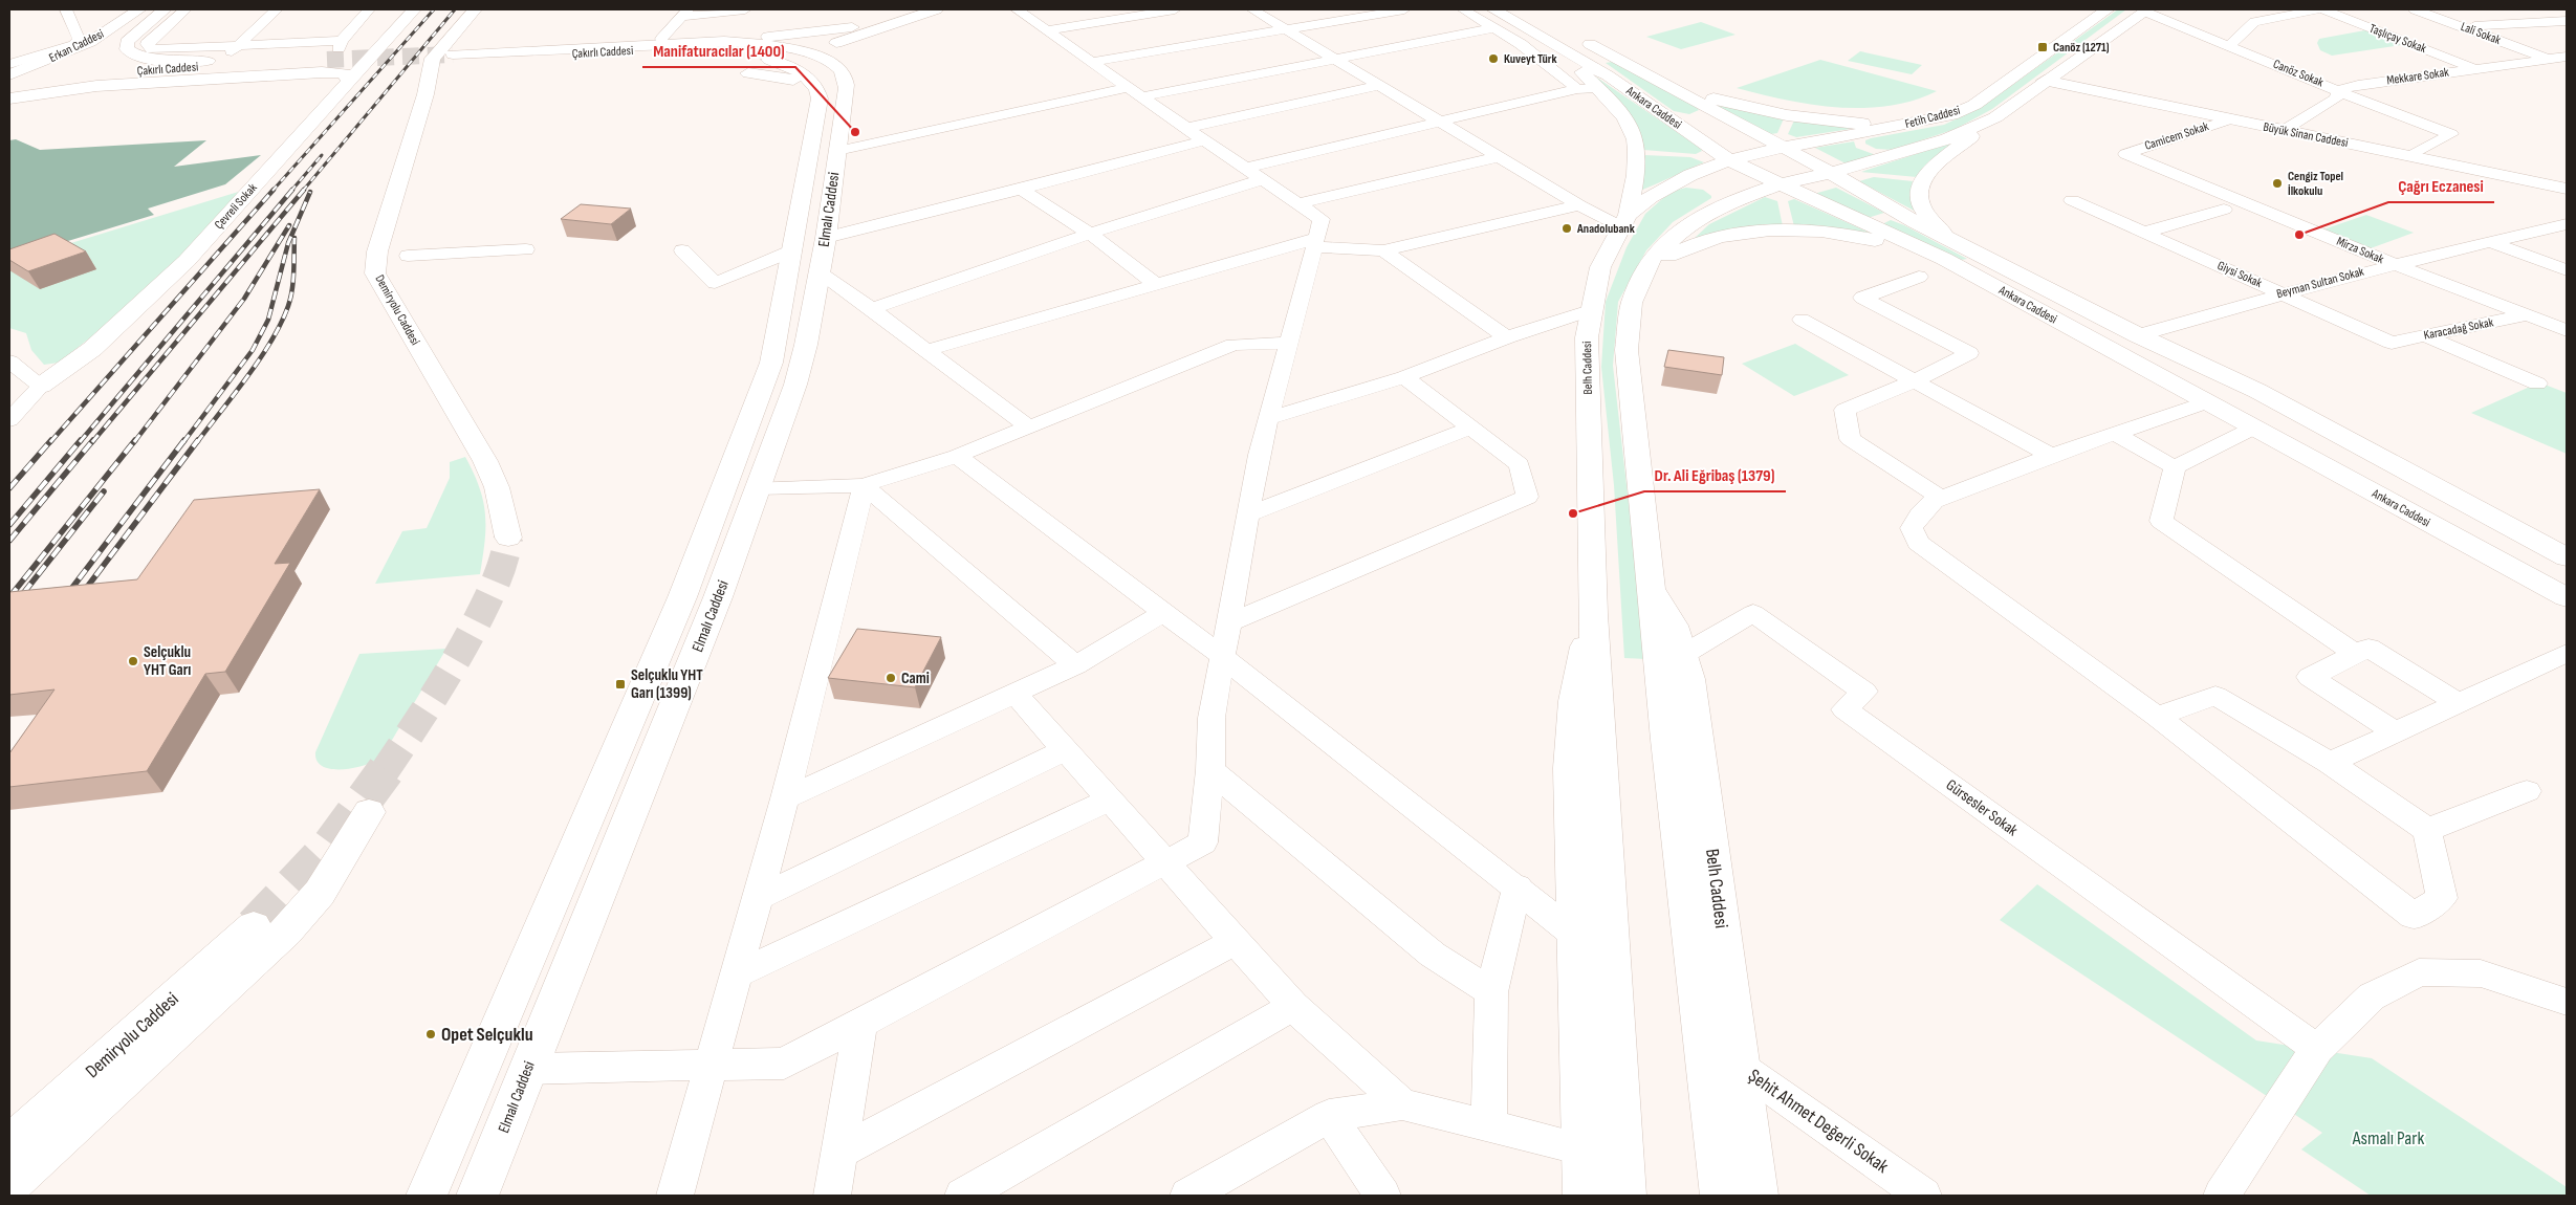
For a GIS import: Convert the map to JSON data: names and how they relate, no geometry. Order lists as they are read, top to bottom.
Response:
{
  "streets": {
    "main road": [
      "Erkan Caddesi",
      "Çakırlı Caddesi",
      "Ankara Caddesi",
      "Fetih Caddesi",
      "Büyük Sinan Caddesi",
      "Çevreli Sokak",
      "Elmalı Caddesi",
      "Demiryolu Caddesi",
      "Belh Caddesi"
    ],
    "street": [
      "Lali Sokak",
      "Taşlıçay Sokak",
      "Canöz Sokak",
      "Mekkare Sokak",
      "Camicem Sokak",
      "Mirza Sokak",
      "Giysi Sokak",
      "Beyman Sultan Sokak",
      "Karacadağ Sokak",
      "Gürsesler Sokak",
      "Şehit Ahmet Değerli Sokak"
    ]
  },
  "crossings": [
    ["Lali Sokak", "Mekkare Sokak"],
    ["Taşlıçay Sokak", "Mekkare Sokak"],
    ["Erkan Caddesi", "Çakırlı Caddesi"],
    ["Çakırlı Caddesi", "Demiryolu Caddesi"],
    ["Canöz Sokak", "Mekkare Sokak"],
    ["Canöz Sokak", "Fetih Caddesi"],
    ["Canöz Sokak", "Büyük Sinan Caddesi"],
    ["Ankara Caddesi", "Fetih Caddesi"],
    ["Ankara Caddesi", "Beyman Sultan Sokak"],
    ["Ankara Caddesi", "Belh Caddesi"],
    ["Fetih Caddesi", "Büyük Sinan Caddesi"],
    ["Fetih Caddesi", "Belh Caddesi"],
    ["Büyük Sinan Caddesi", "Camicem Sokak"],
    ["Camicem Sokak", "Mirza Sokak"],
    ["Mirza Sokak", "Beyman Sultan Sokak"],
    ["Mirza Sokak", "Karacadağ Sokak"],
    ["Giysi Sokak", "Beyman Sultan Sokak"],
    ["Giysi Sokak", "Karacadağ Sokak"],
    ["Belh Caddesi", "Gürsesler Sokak"],
    ["Belh Caddesi", "Şehit Ahmet Değerli Sokak"]
  ],
  "parks": ["Asmalı Park"],
  "places": {
    "transit": ["Canöz (1271)", "Selçuklu YHT Garı (1399)"],
    "other": [
      "Kuveyt Türk",
      "Manifaturacılar (1400)",
      "Cengiz Topel İlkokulu",
      "Anadolubank",
      "Çağrı Eczanesi",
      "Dr. Ali Eğribaş (1379)",
      "Selçuklu YHT Garı",
      "Cami",
      "Opet Selçuklu"
    ]
  }
}
